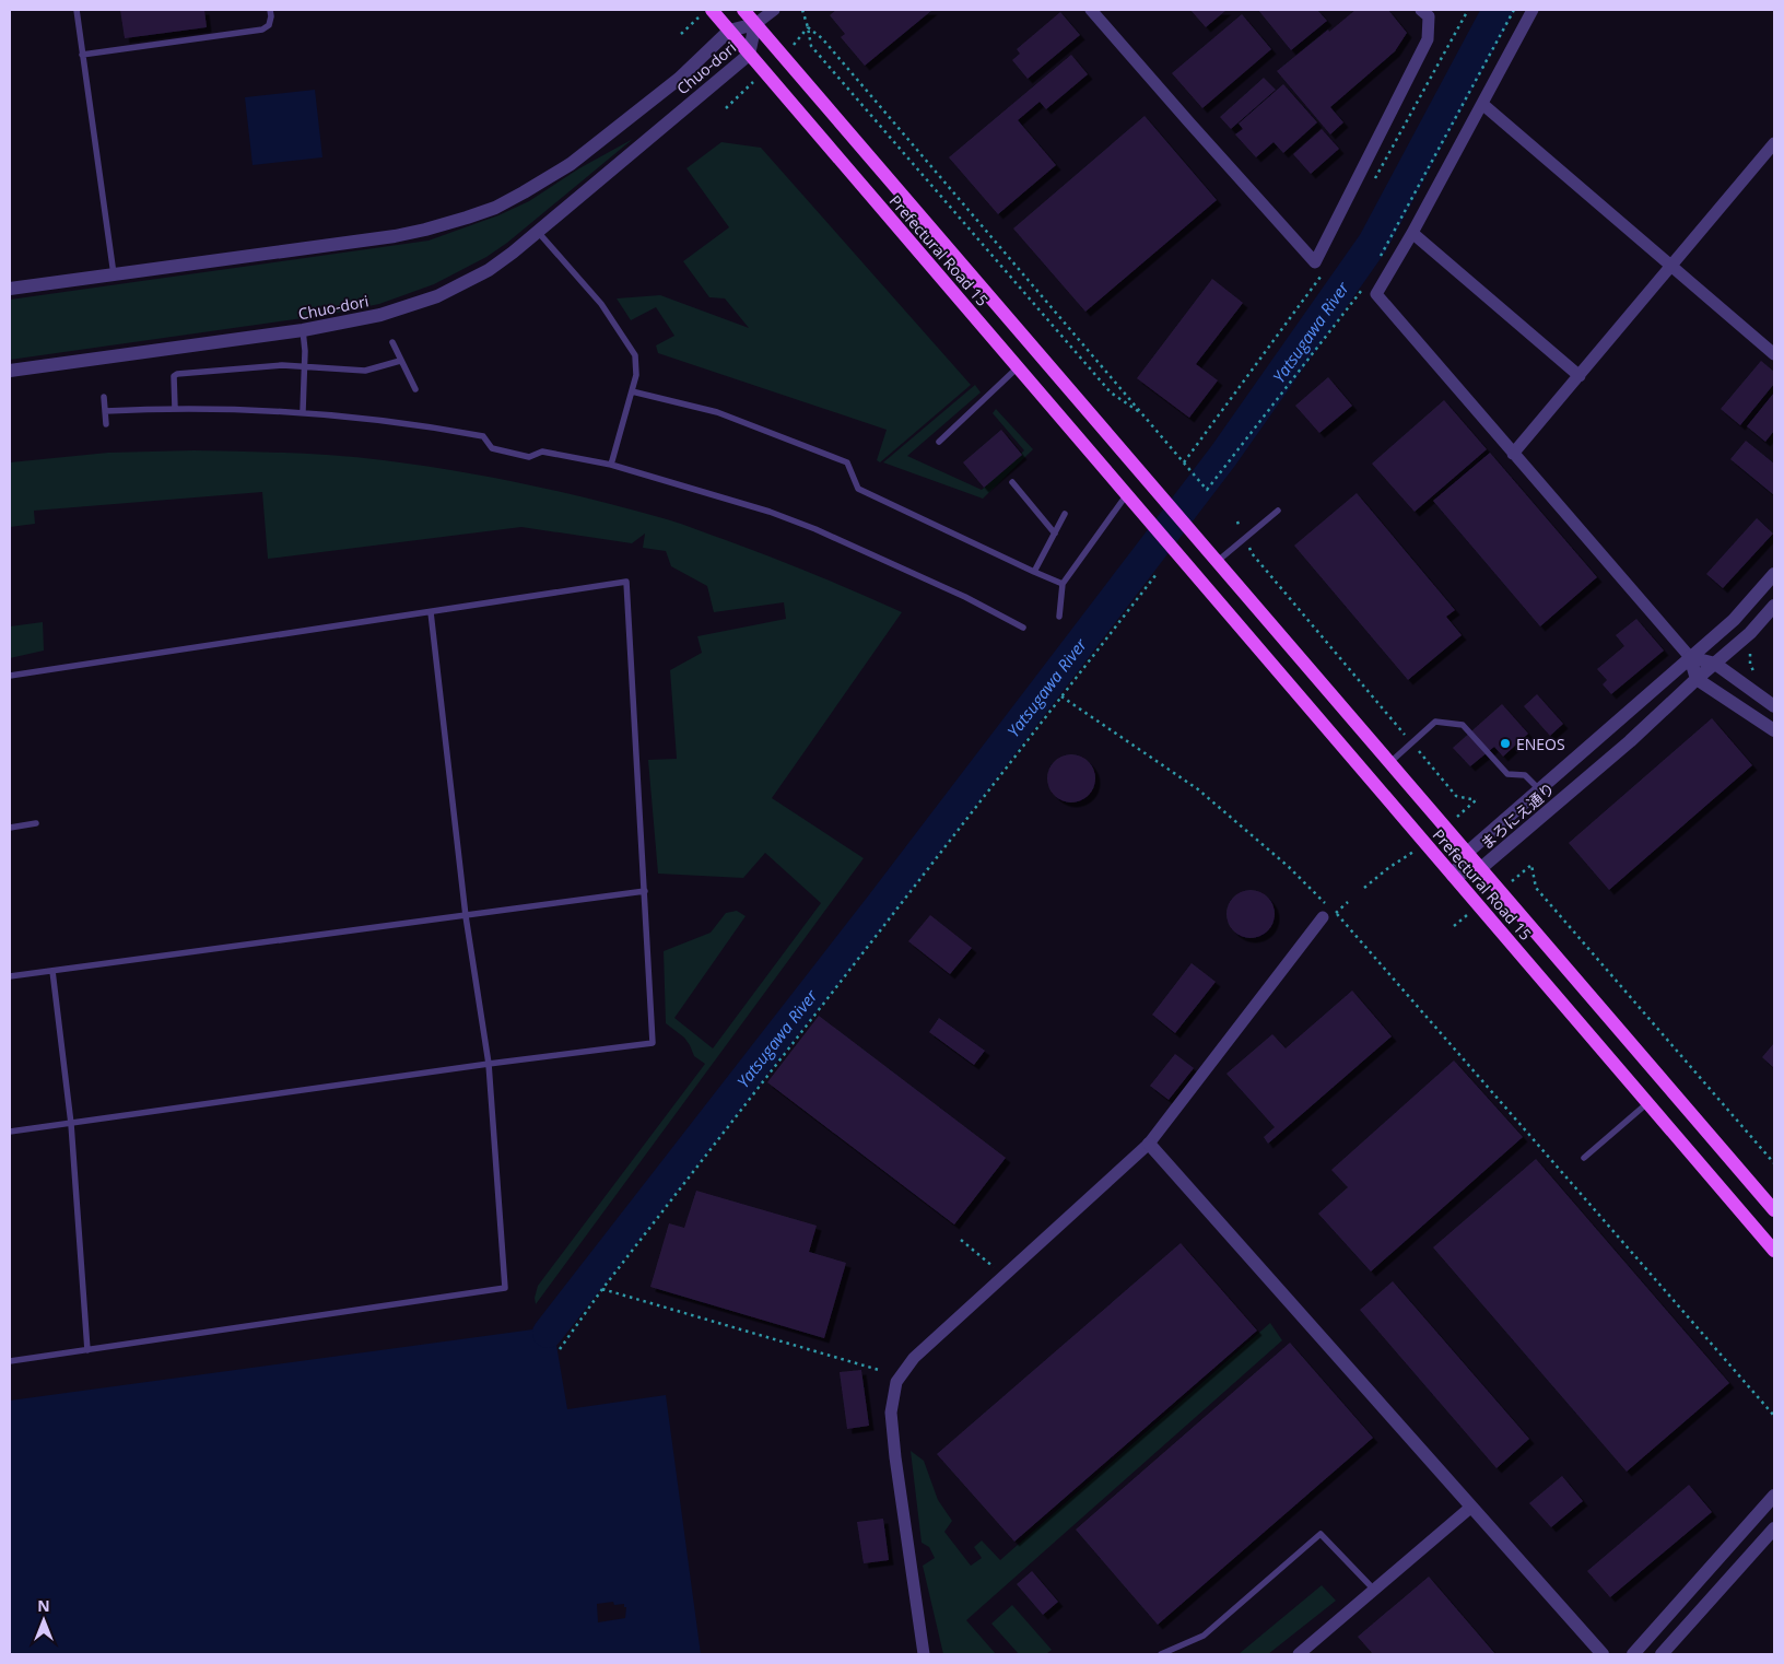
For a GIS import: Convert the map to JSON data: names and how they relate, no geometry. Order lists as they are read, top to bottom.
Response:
{
  "streets": {
    "main road": ["Prefectural Road 15"],
    "street": ["Chuo-dori", "まろにえ通り"]
  },
  "crossings": [
    ["Chuo-dori", "Prefectural Road 15"],
    ["Prefectural Road 15", "まろにえ通り"]
  ],
  "water": ["Yatsugawa River"],
  "places": ["ENEOS"],
  "north": "top"
}
